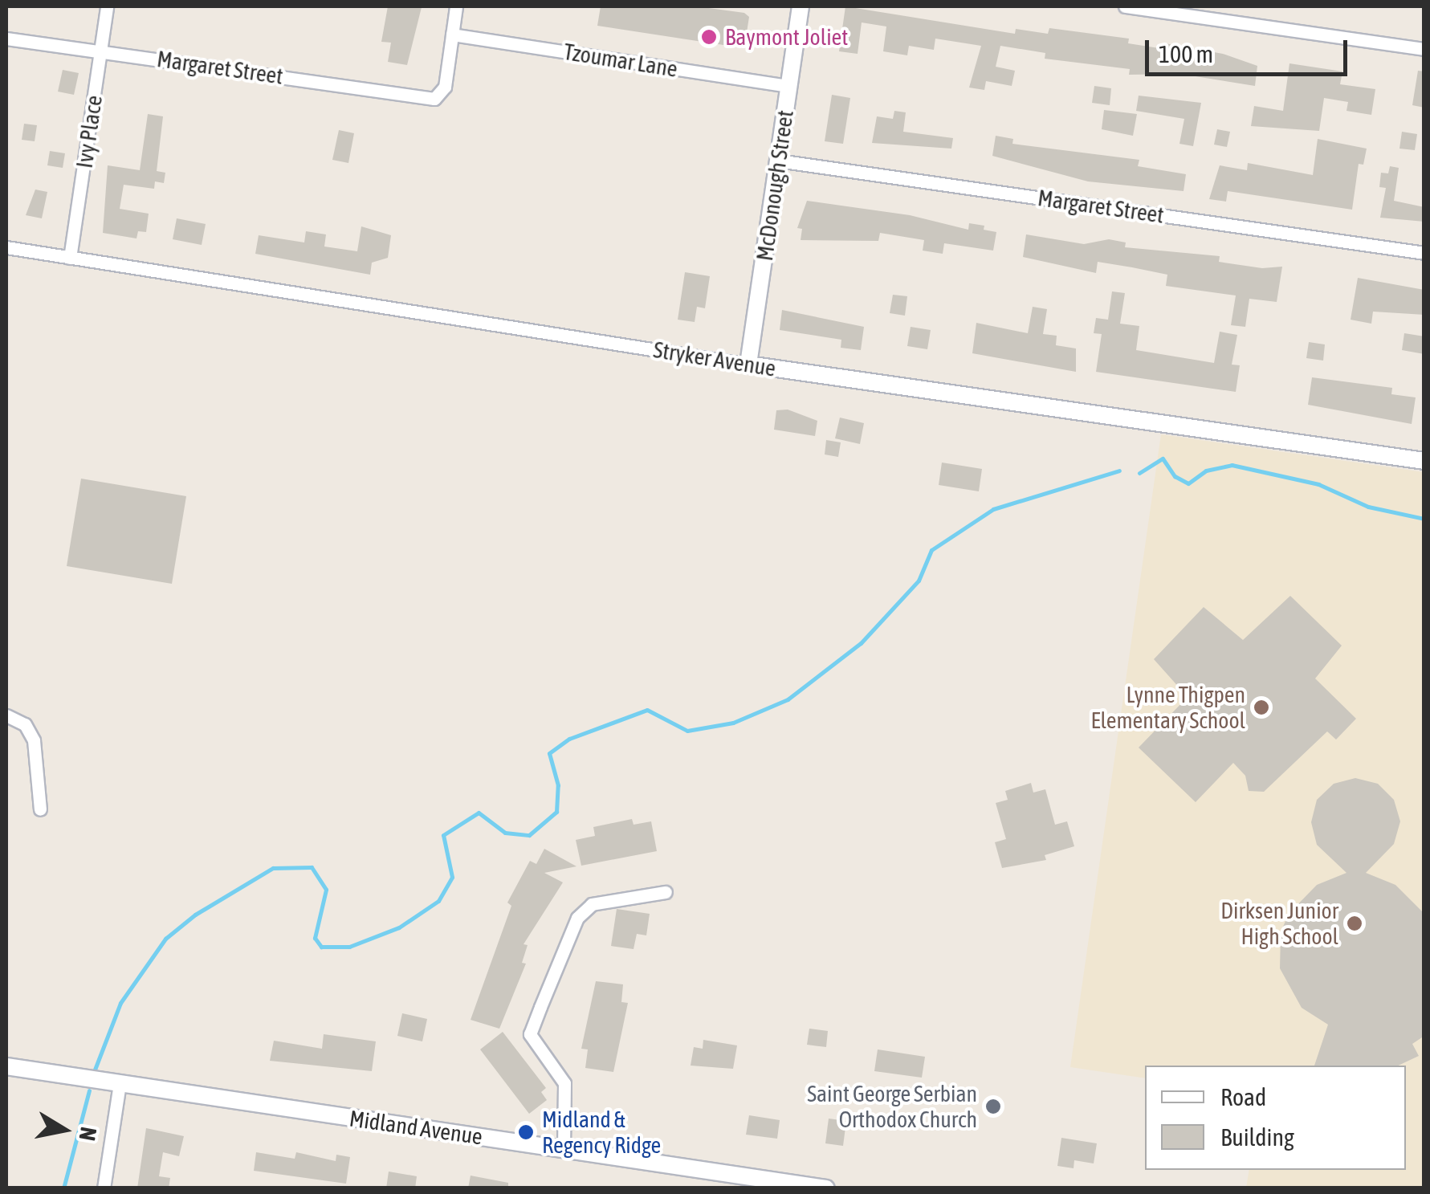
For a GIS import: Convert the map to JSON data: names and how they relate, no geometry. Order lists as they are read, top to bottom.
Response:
{
  "streets": {
    "street": [
      "Tzoumar Lane",
      "Margaret Street",
      "Ivy Place",
      "McDonough Street",
      "Stryker Avenue",
      "Midland Avenue"
    ]
  },
  "crossings": [
    ["Tzoumar Lane", "Margaret Street"],
    ["Tzoumar Lane", "McDonough Street"],
    ["Margaret Street", "Ivy Place"],
    ["Margaret Street", "McDonough Street"],
    ["Ivy Place", "Stryker Avenue"],
    ["McDonough Street", "Stryker Avenue"]
  ],
  "places": [
    "Baymont Joliet",
    "Lynne Thigpen Elementary School",
    "Dirksen Junior High School",
    "Saint George Serbian Orthodox Church",
    "Midland & Regency Ridge"
  ],
  "legend": ["Road", "Building"],
  "scale_bar": "100 m",
  "north": "right"
}
